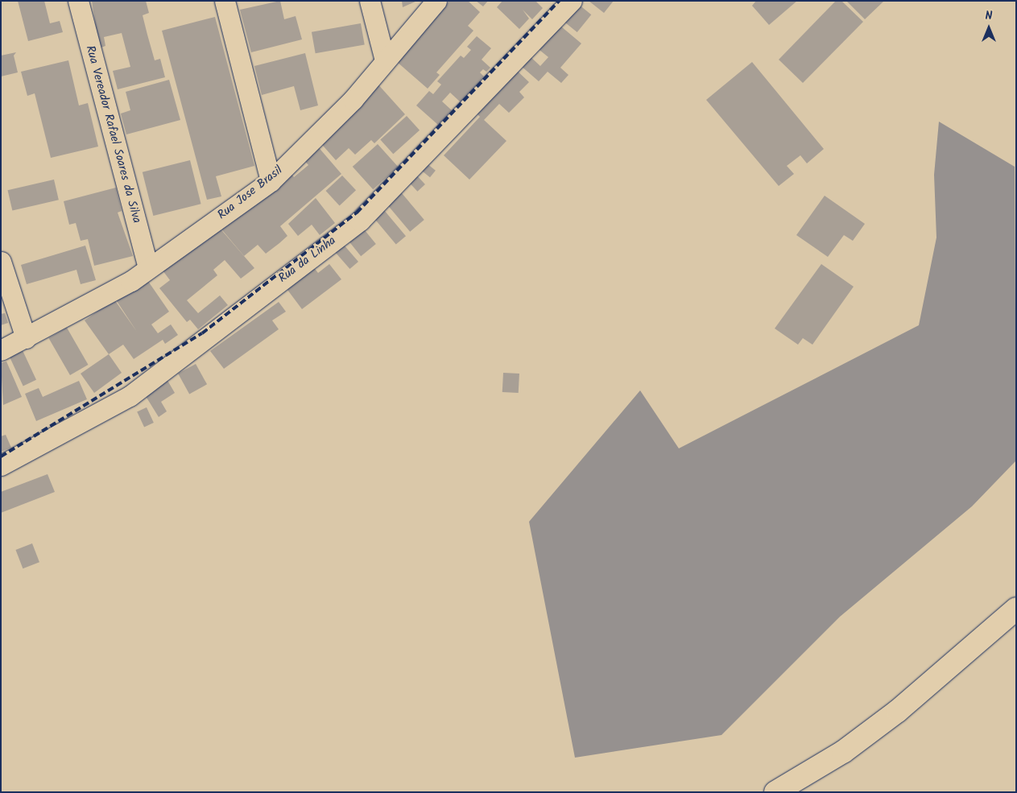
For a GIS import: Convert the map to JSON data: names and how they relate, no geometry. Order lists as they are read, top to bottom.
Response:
{
  "streets": {
    "street": ["Rua Vereador Rafael Soares da Silva", "Rua Jose Brasil", "Rua da Linha"]
  },
  "crossings": [
    ["Rua Vereador Rafael Soares da Silva", "Rua Jose Brasil"]
  ],
  "north": "top"
}
